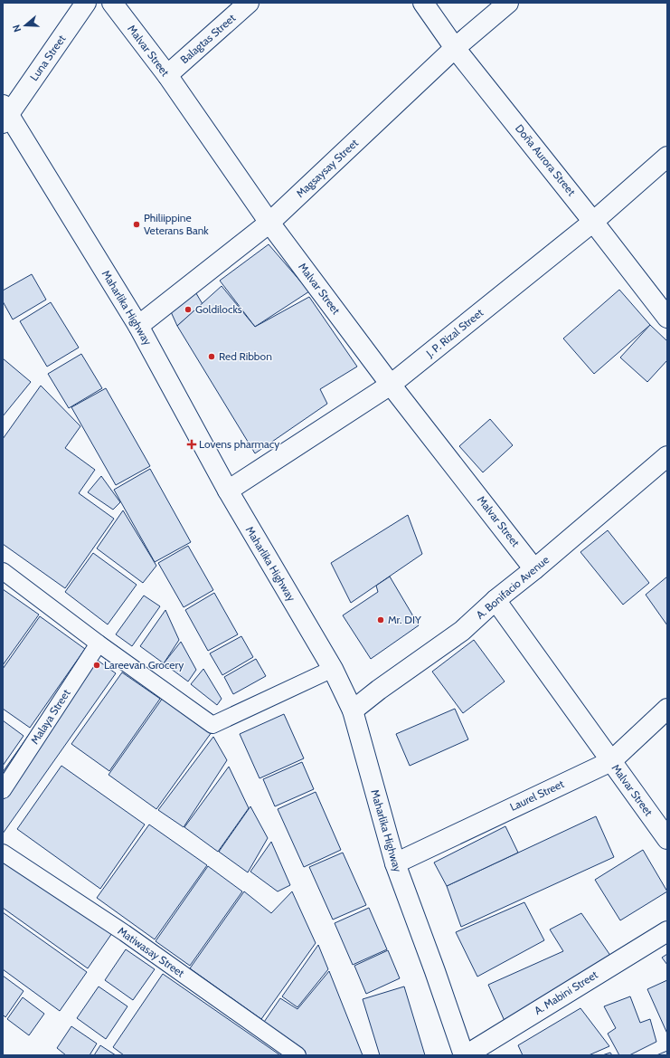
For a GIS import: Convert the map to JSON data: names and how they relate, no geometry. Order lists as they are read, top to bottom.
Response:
{
  "streets": {
    "street": [
      "Balagtas Street",
      "Malvar Street",
      "Luna Street",
      "Doña Aurora Street",
      "Magsaysay Street",
      "Maharlika Highway",
      "J. P. Rizal Street",
      "A. Bonifacio Avenue",
      "Malaya Street",
      "Laurel Street",
      "Matiwasay Street",
      "A. Mabini Street"
    ]
  },
  "crossings": [
    ["Balagtas Street", "Malvar Street"],
    ["Malvar Street", "Magsaysay Street"],
    ["Malvar Street", "J. P. Rizal Street"],
    ["Malvar Street", "A. Bonifacio Avenue"],
    ["Malvar Street", "Laurel Street"],
    ["Luna Street", "Maharlika Highway"],
    ["Doña Aurora Street", "Magsaysay Street"],
    ["Doña Aurora Street", "J. P. Rizal Street"],
    ["Magsaysay Street", "Maharlika Highway"],
    ["Maharlika Highway", "J. P. Rizal Street"],
    ["Maharlika Highway", "A. Bonifacio Avenue"],
    ["Maharlika Highway", "Laurel Street"],
    ["Maharlika Highway", "A. Mabini Street"]
  ],
  "places": {
    "other": [
      "Philiippine Veterans Bank",
      "Goldilocks",
      "Red Ribbon",
      "Mr. DIY",
      "Lareevan Grocery"
    ],
    "health": ["Lovens pharmacy"]
  },
  "north": "left"
}
